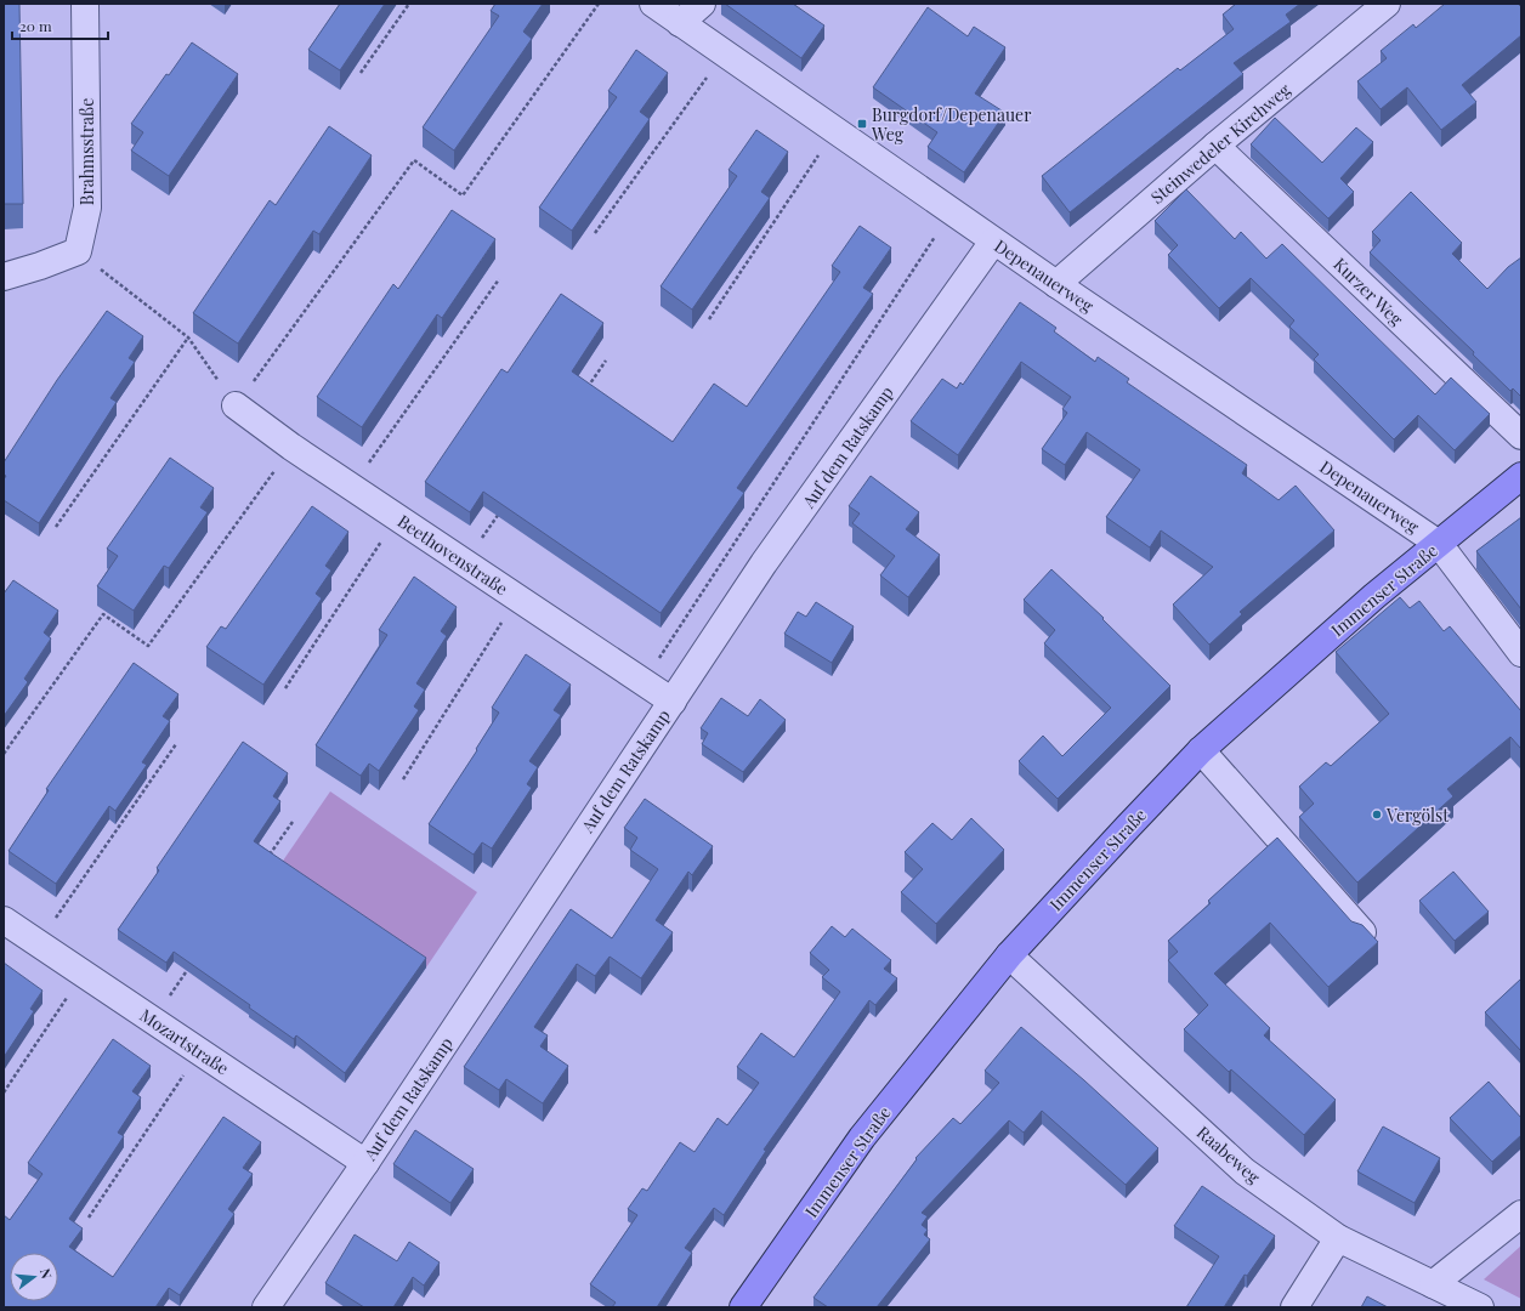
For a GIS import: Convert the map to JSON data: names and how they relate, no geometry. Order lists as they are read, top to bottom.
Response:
{
  "streets": {
    "main road": ["Immenser Straße"],
    "street": [
      "Steinwedeler Kirchweg",
      "Brahmsstraße",
      "Depenauerweg",
      "Kurzer Weg",
      "Auf dem Ratskamp",
      "Beethovenstraße",
      "Mozartstraße",
      "Raabeweg"
    ]
  },
  "crossings": [
    ["Steinwedeler Kirchweg", "Depenauerweg"],
    ["Steinwedeler Kirchweg", "Kurzer Weg"],
    ["Depenauerweg", "Auf dem Ratskamp"],
    ["Depenauerweg", "Immenser Straße"],
    ["Auf dem Ratskamp", "Beethovenstraße"],
    ["Auf dem Ratskamp", "Mozartstraße"],
    ["Immenser Straße", "Raabeweg"]
  ],
  "places": {
    "transit": ["Burgdorf/Depenauer Weg"],
    "other": ["Vergölst"]
  },
  "scale_bar": "20 m",
  "north": "right"
}
